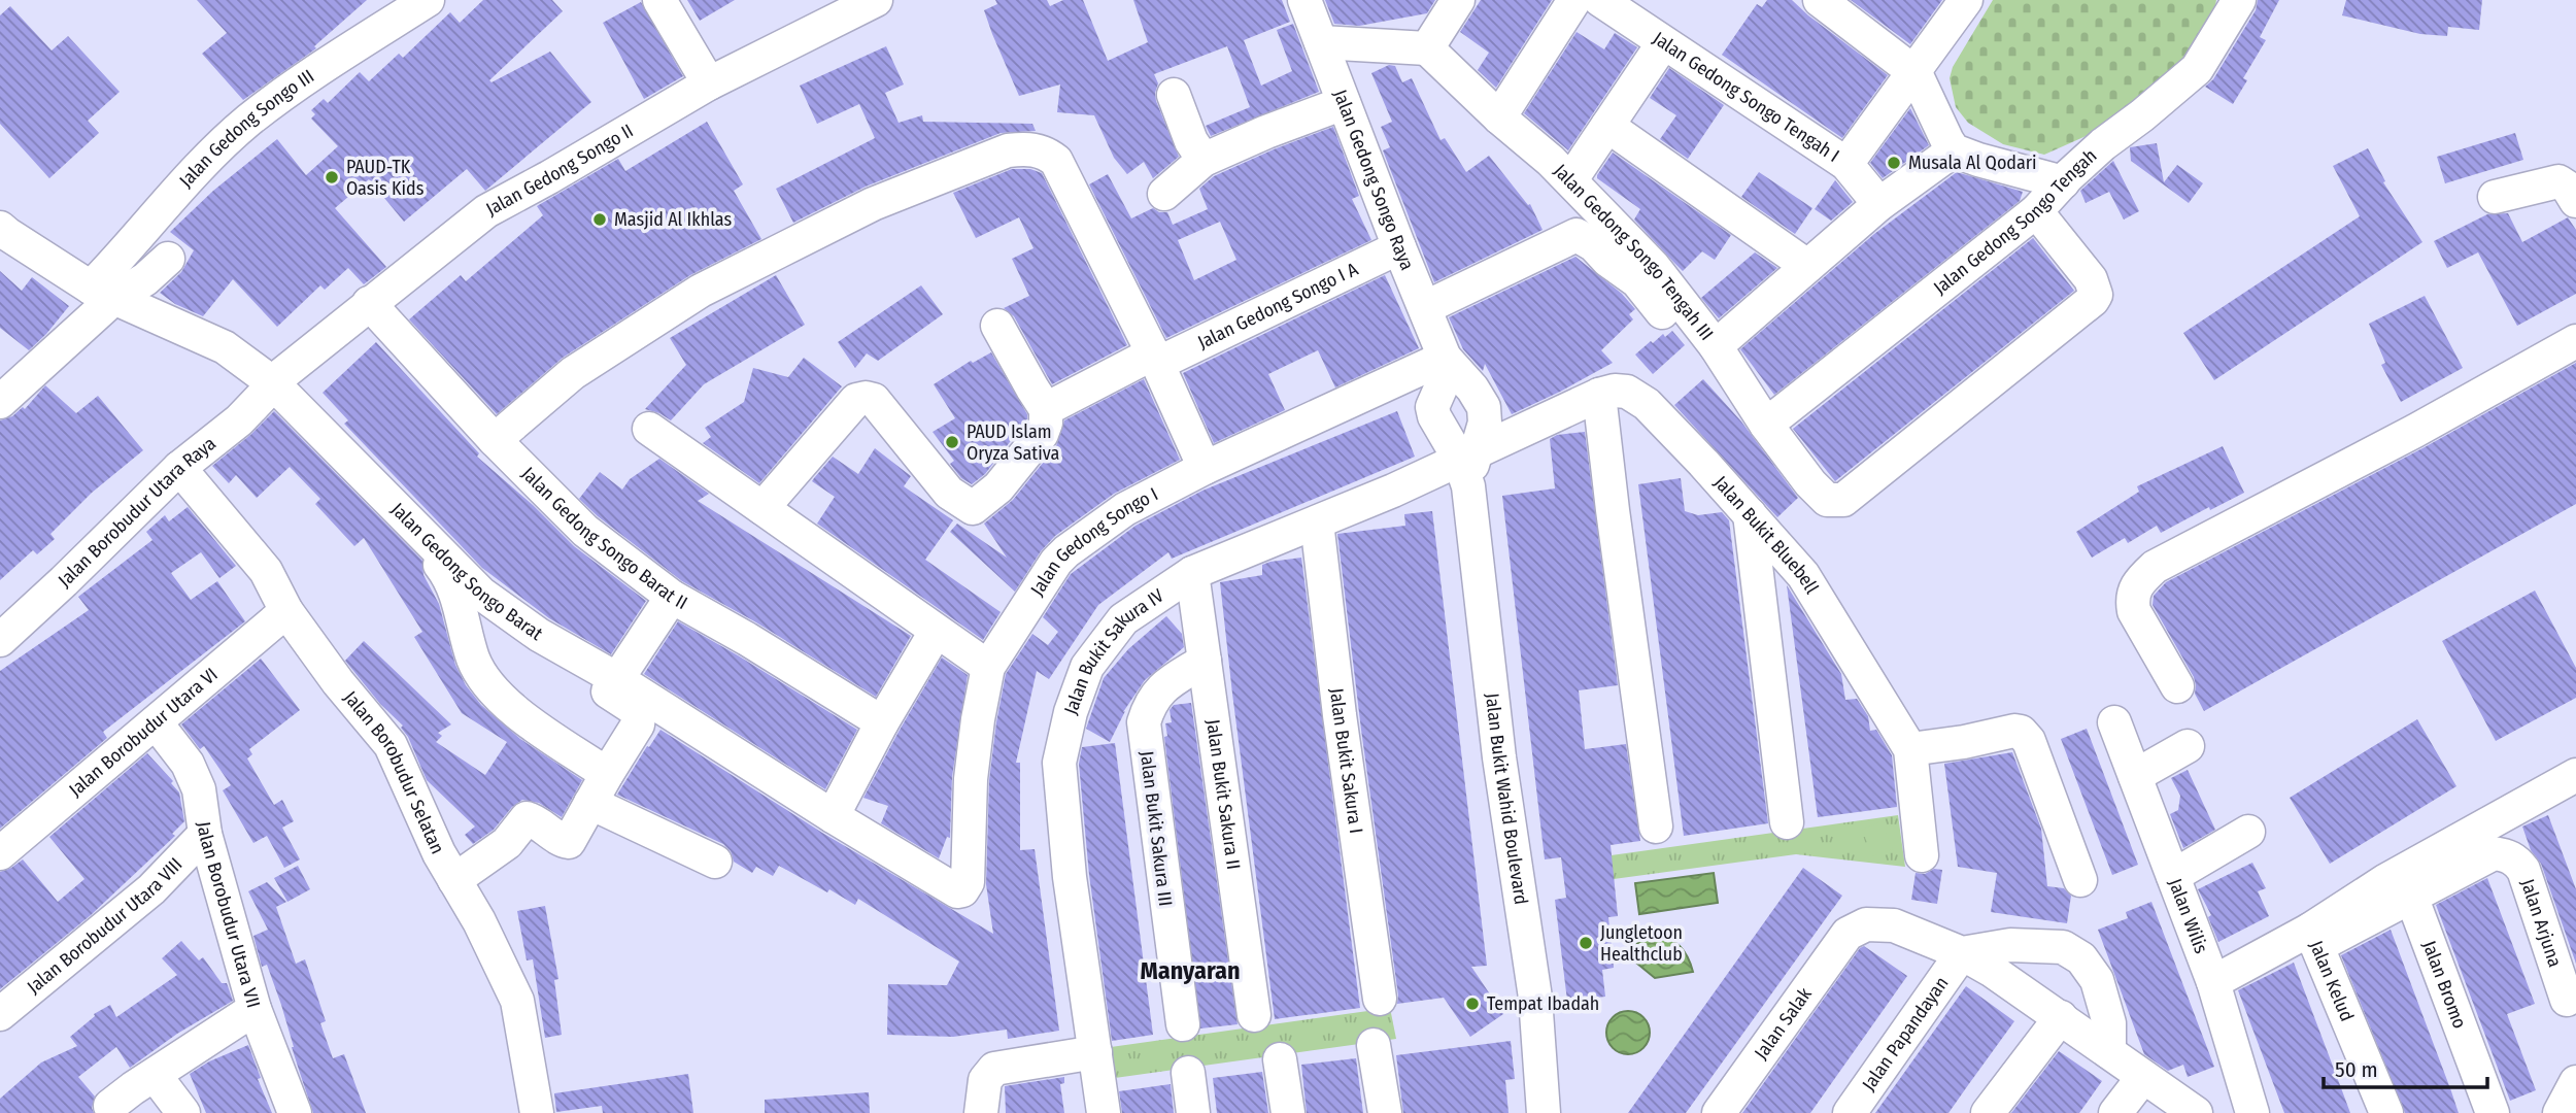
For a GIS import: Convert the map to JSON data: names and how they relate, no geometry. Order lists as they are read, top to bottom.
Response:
{
  "streets": {
    "street": [
      "Jalan Gedong Songo Tengah I",
      "Jalan Gedong Songo III",
      "Jalan Gedong Songo II",
      "Jalan Gedong Songo Raya",
      "Jalan Gedong Songo Tengah",
      "Jalan Gedong Songo Tengah III",
      "Jalan Gedong Songo I A",
      "Jalan Borobudur Utara Raya",
      "Jalan Bukit Bluebell",
      "Jalan Gedong Songo Barat II",
      "Jalan Gedong Songo I",
      "Jalan Gedong Songo Barat",
      "Jalan Bukit Sakura IV",
      "Jalan Borobudur Utara VI",
      "Jalan Bukit Sakura I",
      "Jalan Borobudur Selatan",
      "Jalan Bukit Sakura II",
      "Jalan Bukit Wahid Boulevard",
      "Jalan Bukit Sakura III",
      "Jalan Borobudur Utara VII",
      "Jalan Wilis",
      "Jalan Arjuna",
      "Jalan Borobudur Utara VIII",
      "Jalan Kelud",
      "Jalan Bromo",
      "Jalan Salak",
      "Jalan Papandayan"
    ]
  },
  "crossings": [
    ["Jalan Gedong Songo III", "Jalan Gedong Songo Barat"],
    ["Jalan Gedong Songo II", "Jalan Borobudur Utara Raya"],
    ["Jalan Gedong Songo II", "Jalan Gedong Songo Barat II"],
    ["Jalan Gedong Songo II", "Jalan Gedong Songo Barat"],
    ["Jalan Gedong Songo Raya", "Jalan Gedong Songo I A"],
    ["Jalan Gedong Songo Raya", "Jalan Gedong Songo I"],
    ["Jalan Gedong Songo Tengah", "Jalan Gedong Songo Tengah III"],
    ["Jalan Borobudur Utara Raya", "Jalan Gedong Songo Barat"],
    ["Jalan Borobudur Utara Raya", "Jalan Borobudur Selatan"],
    ["Jalan Bukit Bluebell", "Jalan Bukit Sakura IV"],
    ["Jalan Bukit Bluebell", "Jalan Bukit Wahid Boulevard"],
    ["Jalan Gedong Songo I", "Jalan Gedong Songo Barat"],
    ["Jalan Bukit Sakura IV", "Jalan Bukit Sakura I"],
    ["Jalan Bukit Sakura IV", "Jalan Bukit Sakura II"],
    ["Jalan Bukit Sakura IV", "Jalan Bukit Wahid Boulevard"],
    ["Jalan Borobudur Utara VI", "Jalan Borobudur Selatan"],
    ["Jalan Borobudur Utara VI", "Jalan Borobudur Utara VII"],
    ["Jalan Bukit Sakura II", "Jalan Bukit Sakura III"],
    ["Jalan Borobudur Utara VII", "Jalan Borobudur Utara VIII"],
    ["Jalan Arjuna", "Jalan Bromo"],
    ["Jalan Salak", "Jalan Papandayan"]
  ],
  "districts": ["Manyaran"],
  "places": [
    "Musala Al Qodari",
    "PAUD-TK Oasis Kids",
    "Masjid Al Ikhlas",
    "PAUD Islam Oryza Sativa",
    "Jungletoon Healthclub",
    "Tempat Ibadah"
  ],
  "scale_bar": "50 m"
}
